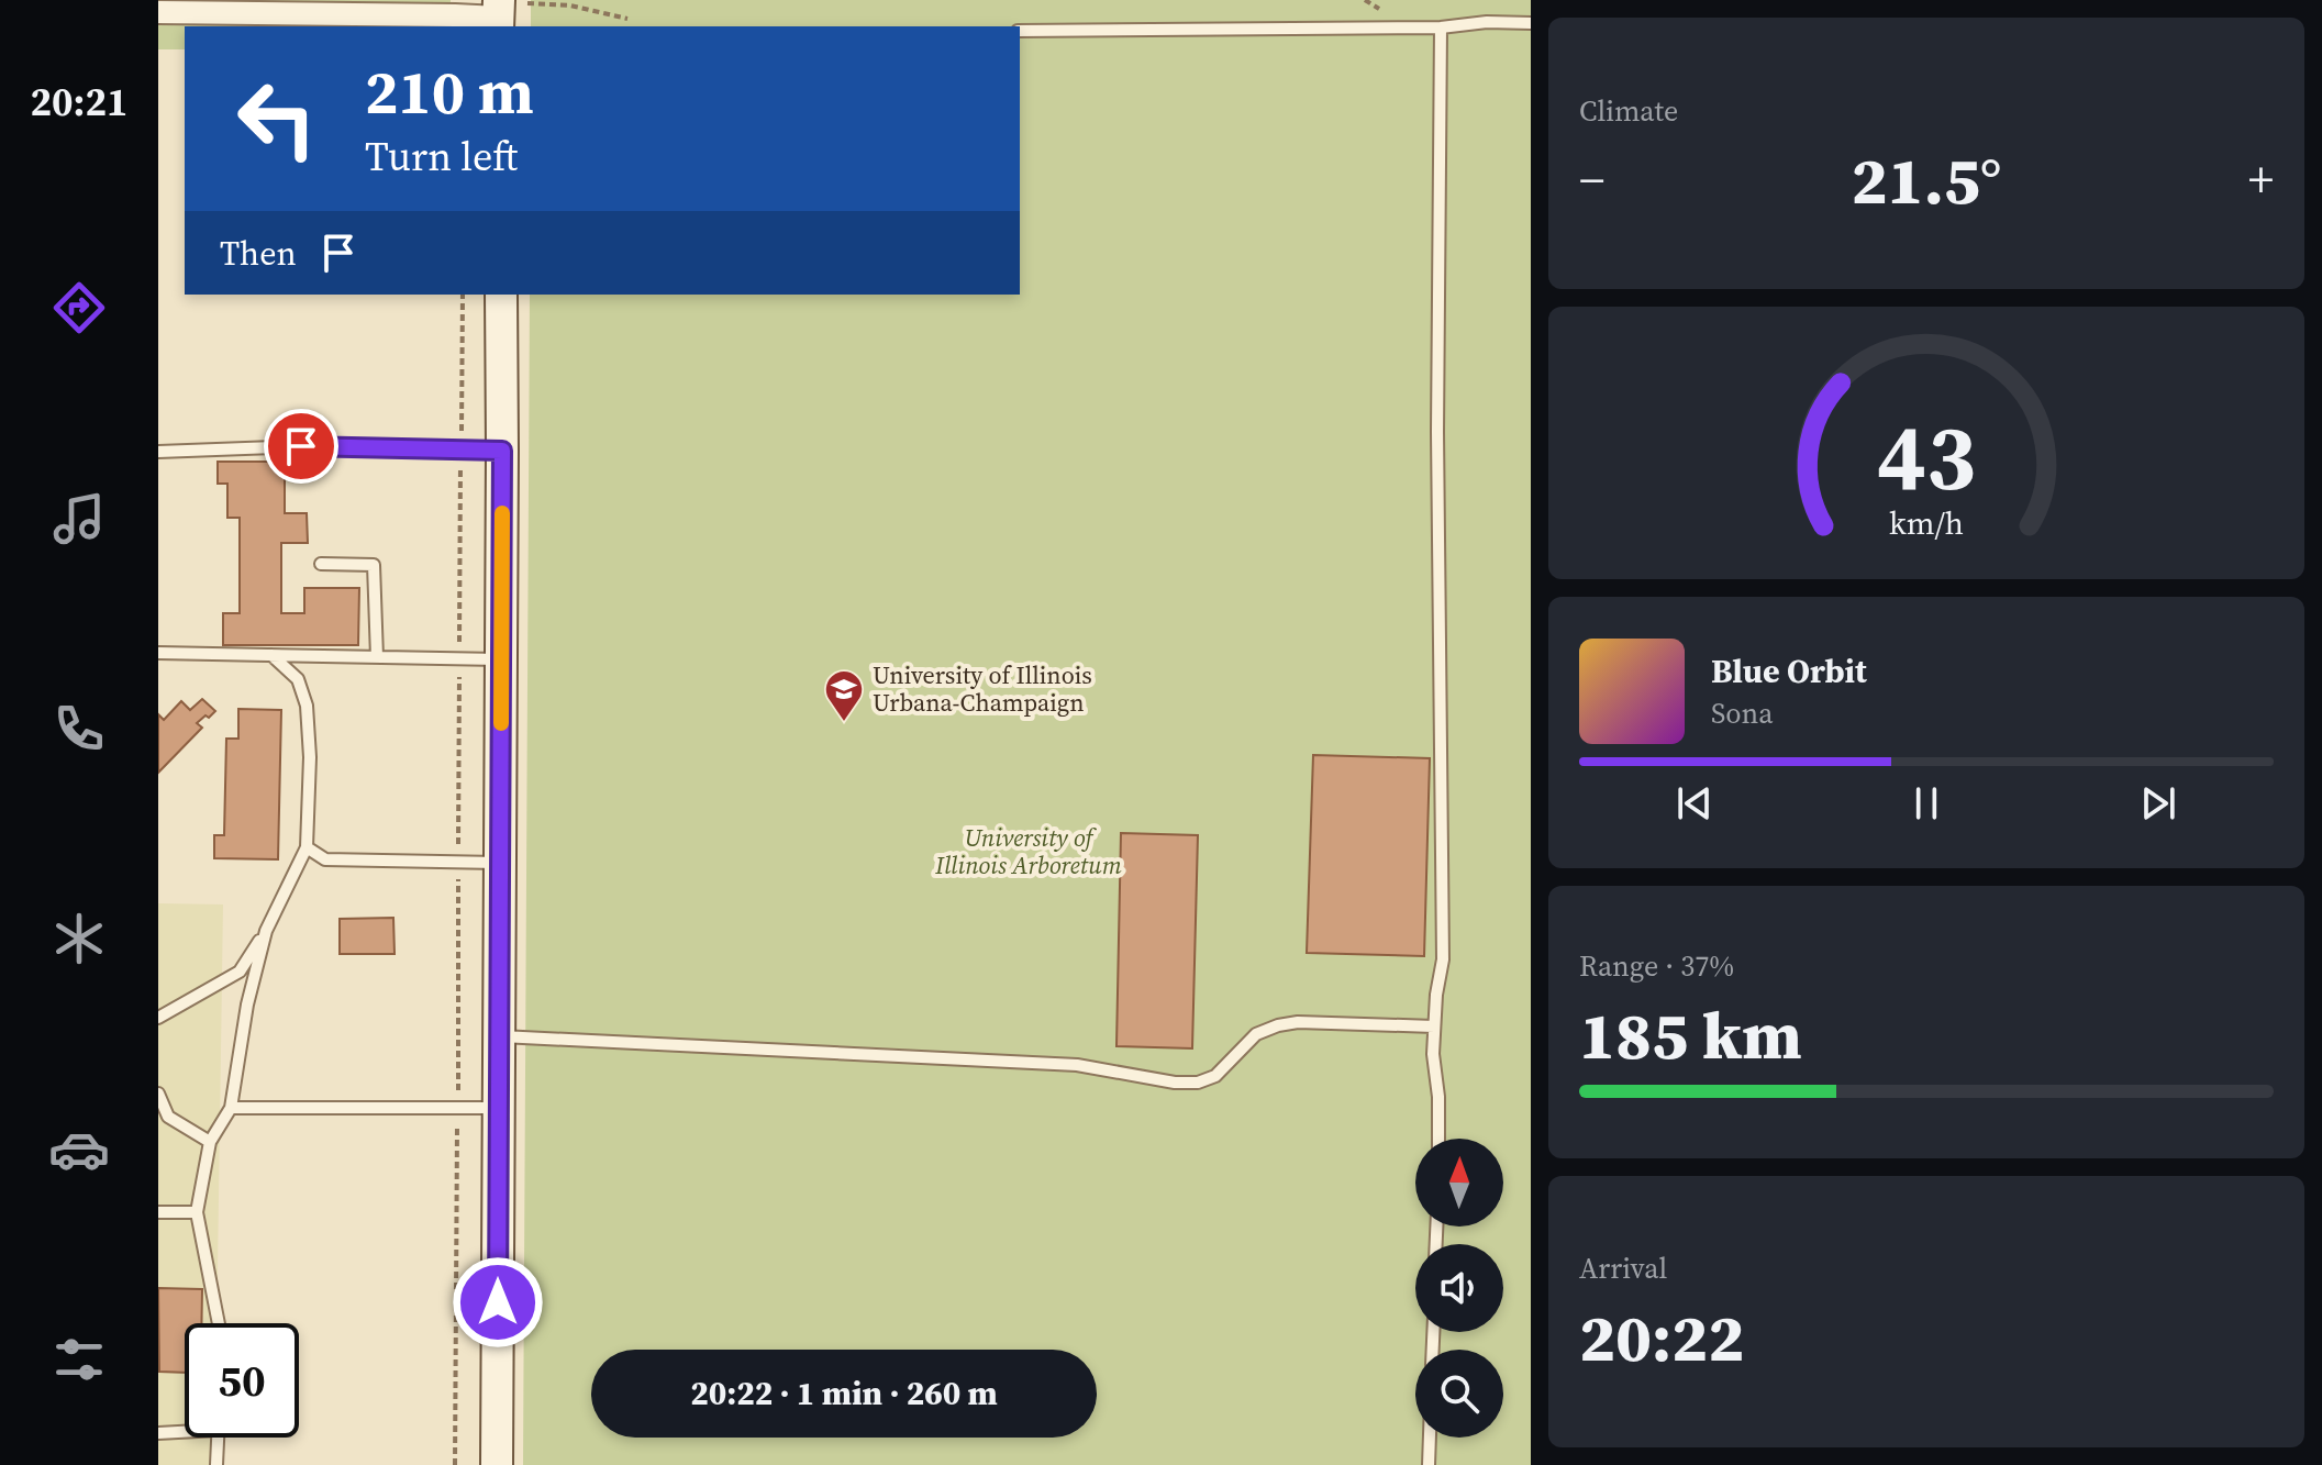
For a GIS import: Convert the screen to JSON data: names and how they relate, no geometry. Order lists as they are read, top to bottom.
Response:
{
  "parks": ["University of Illinois Arboretum"],
  "places": {
    "school or university": ["University of Illinois Urbana-Champaign"]
  },
  "north": "top",
  "page": {
    "tabs": "20:21",
    "tile": [
      "Climate",
      ["Range · 37%", "185 km"],
      ["Arrival", "20:22"]
    ],
    "turn": ["210 m", "Turn left"],
    "heat": ["−", "21.5°", "+"],
    "then": "Then",
    "song": ["Blue Orbit", "Sona"],
    "limit": "50",
    "trip": "20:22 · 1 min · 260 m",
    "gauge": ["43", "km/h"]
  }
}
